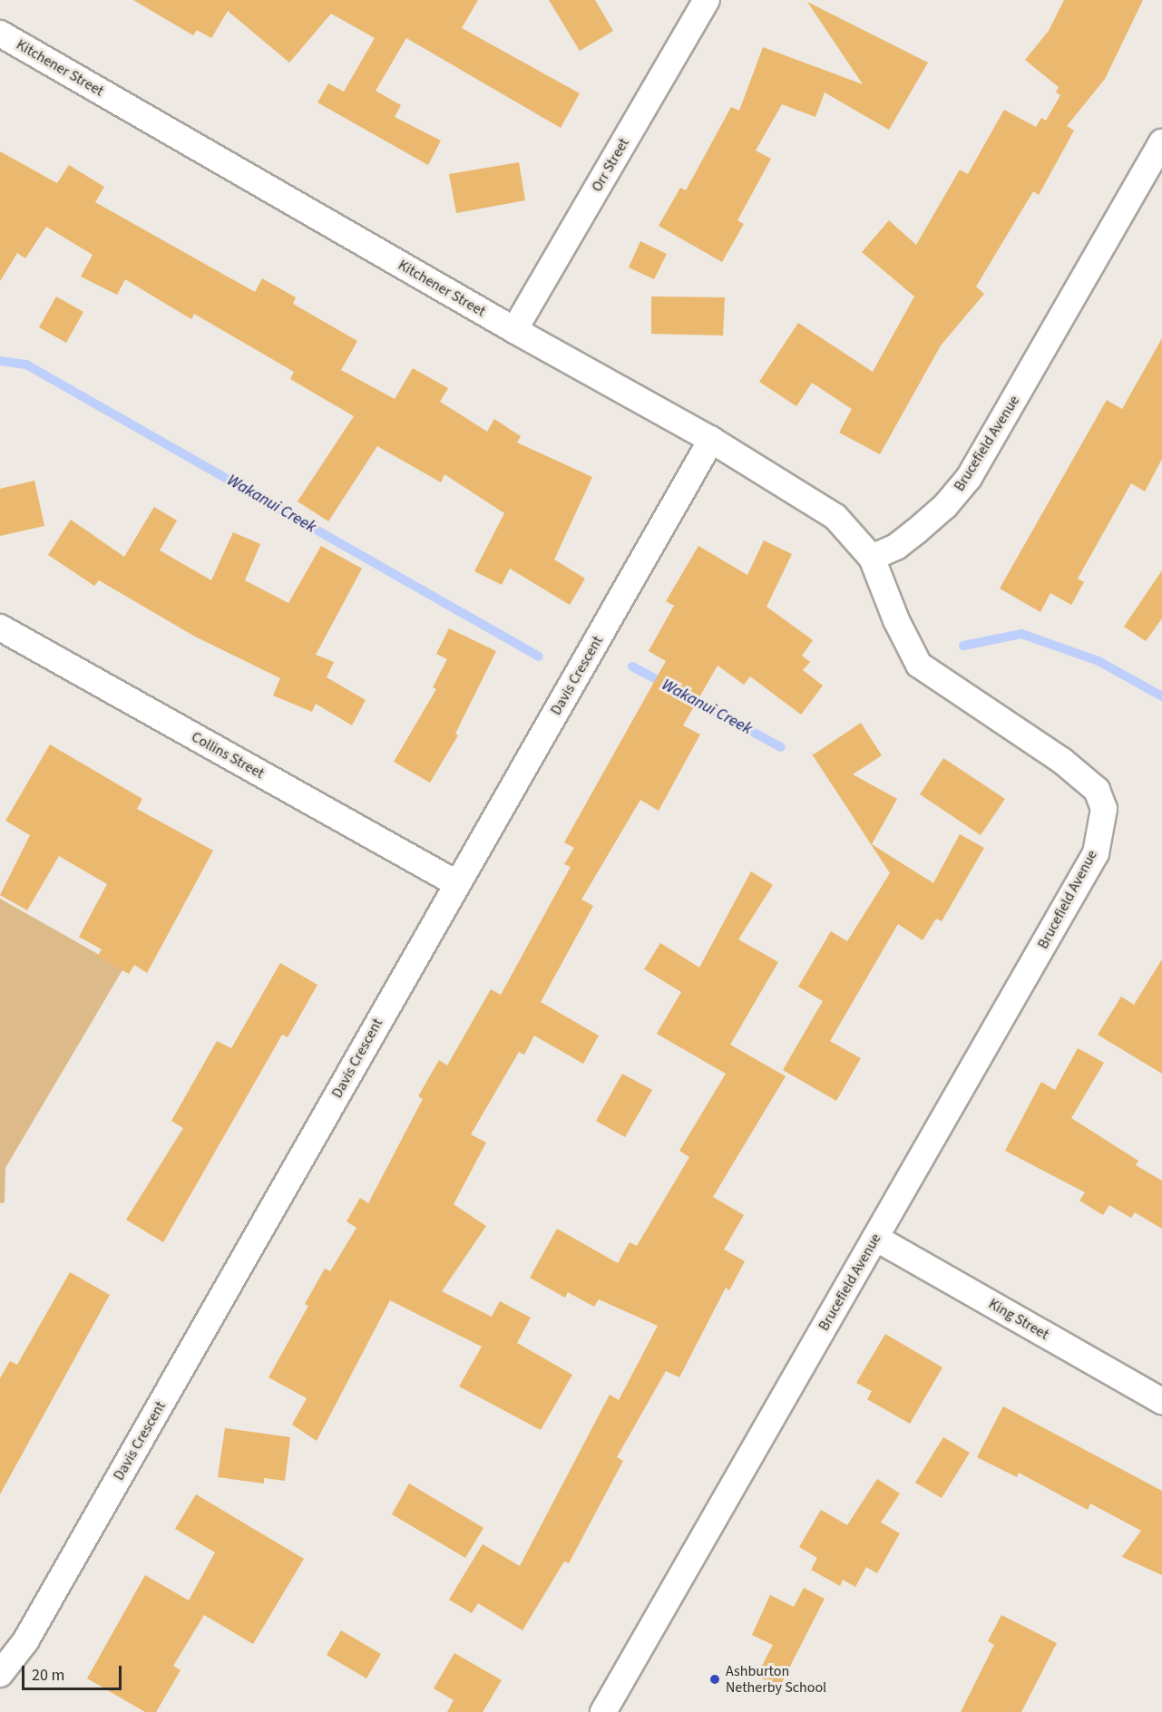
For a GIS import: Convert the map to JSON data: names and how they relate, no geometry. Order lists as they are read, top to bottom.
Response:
{
  "streets": {
    "street": [
      "Kitchener Street",
      "Orr Street",
      "Brucefield Avenue",
      "Davis Crescent",
      "Collins Street",
      "King Street"
    ]
  },
  "crossings": [
    ["Kitchener Street", "Orr Street"],
    ["Kitchener Street", "Brucefield Avenue"],
    ["Kitchener Street", "Davis Crescent"],
    ["Brucefield Avenue", "King Street"],
    ["Davis Crescent", "Collins Street"]
  ],
  "water": ["Wakanui Creek"],
  "places": ["Ashburton Netherby School"],
  "scale_bar": "20 m"
}
